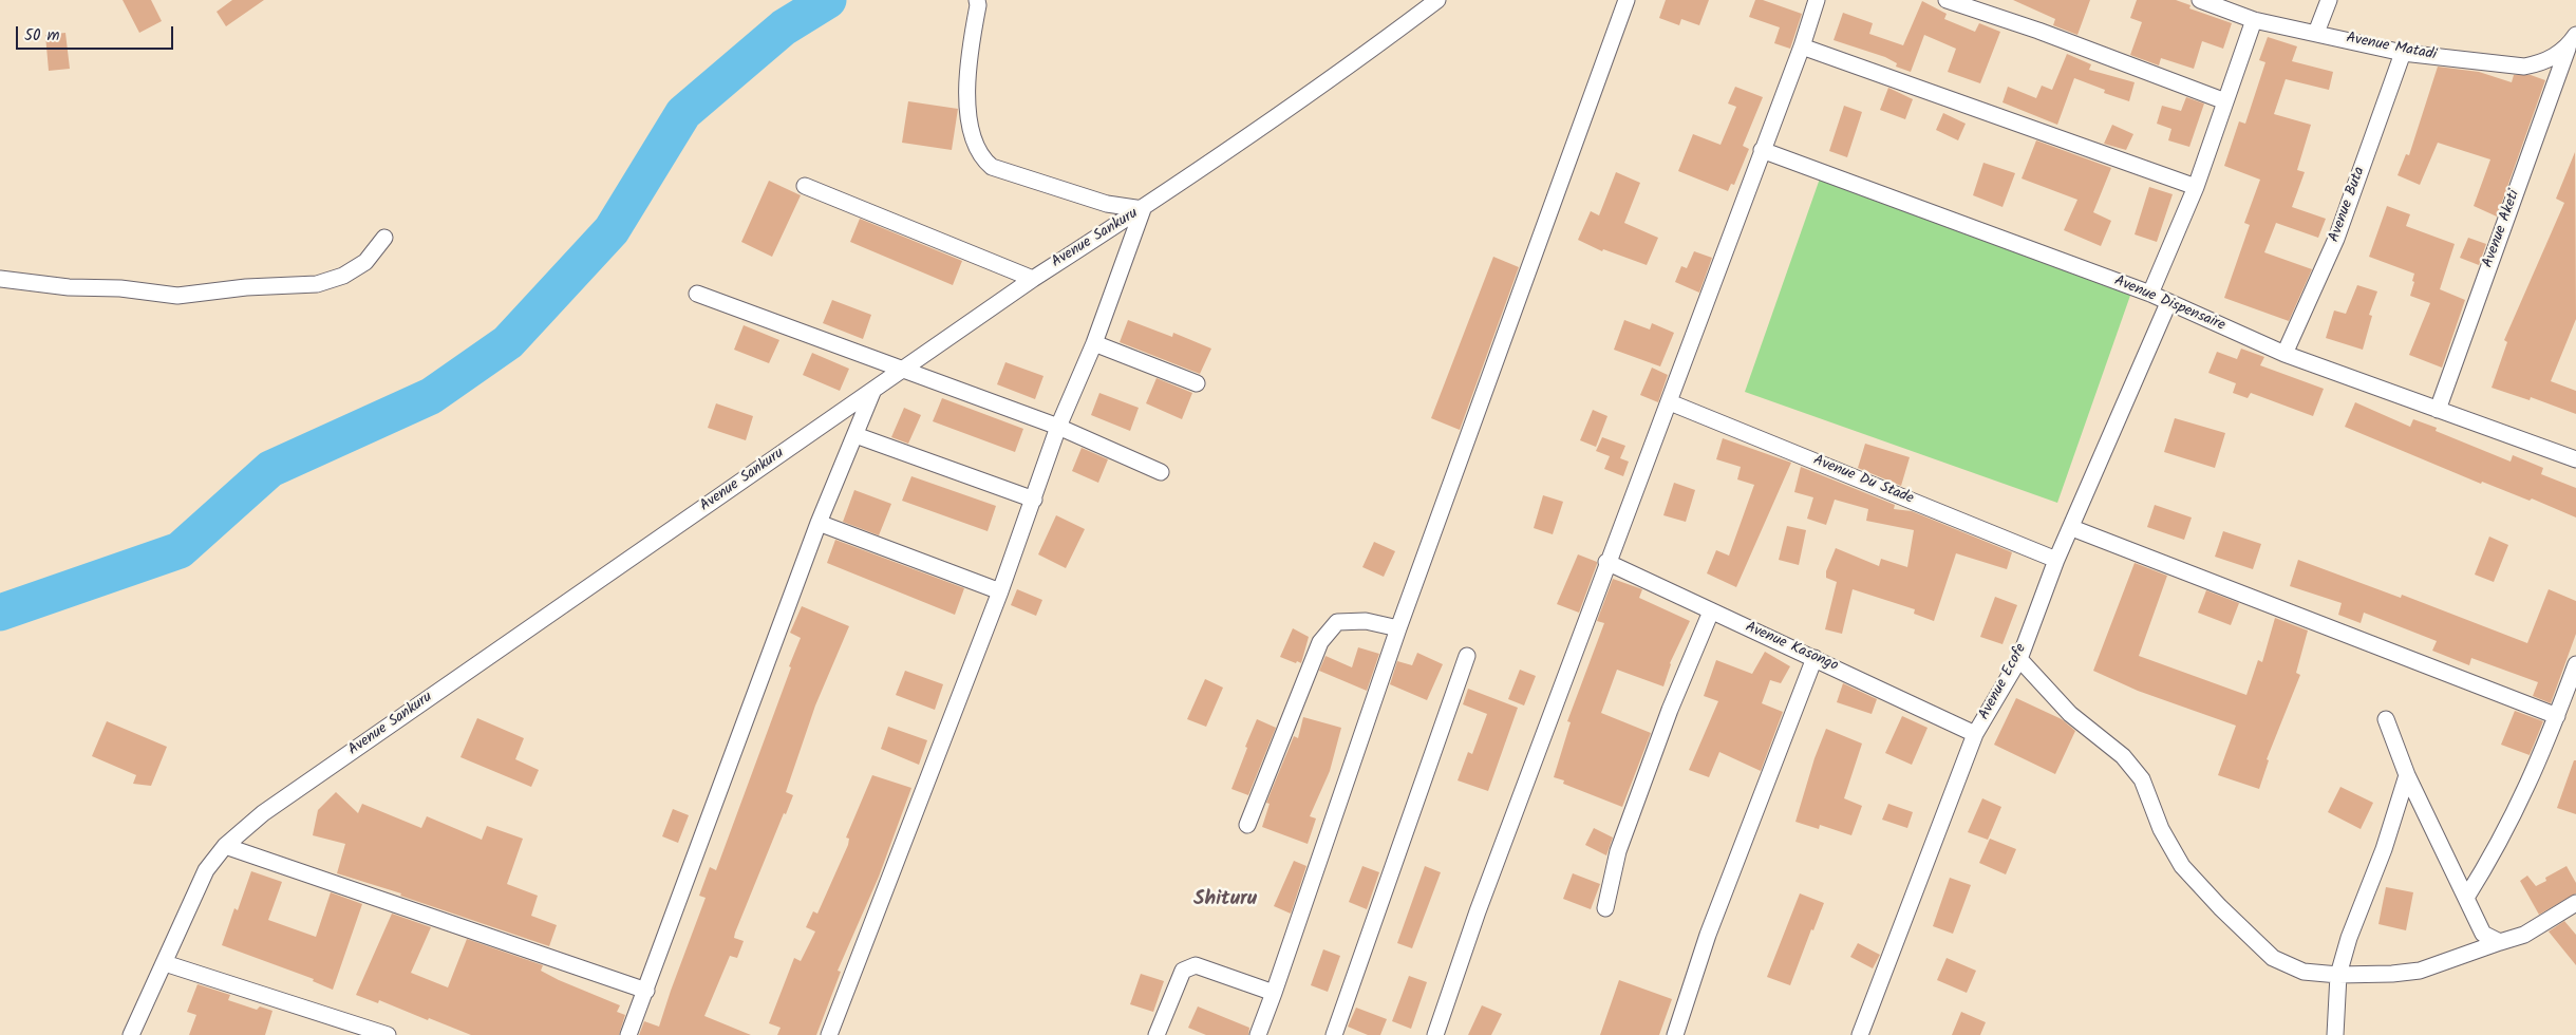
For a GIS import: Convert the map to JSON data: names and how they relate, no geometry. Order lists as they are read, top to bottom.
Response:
{
  "streets": {
    "street": [
      "Avenue Matadi",
      "Avenue Buta",
      "Avenue Aketi",
      "Avenue Sankuru",
      "Avenue Dispensaire",
      "Avenue Du Stade",
      "Avenue Kasongo",
      "Avenue Ecofe"
    ]
  },
  "crossings": [
    ["Avenue Matadi", "Avenue Buta"],
    ["Avenue Matadi", "Avenue Aketi"],
    ["Avenue Buta", "Avenue Dispensaire"],
    ["Avenue Aketi", "Avenue Dispensaire"],
    ["Avenue Dispensaire", "Avenue Ecofe"],
    ["Avenue Du Stade", "Avenue Ecofe"],
    ["Avenue Kasongo", "Avenue Ecofe"]
  ],
  "districts": ["Shituru"],
  "scale_bar": "50 m"
}
